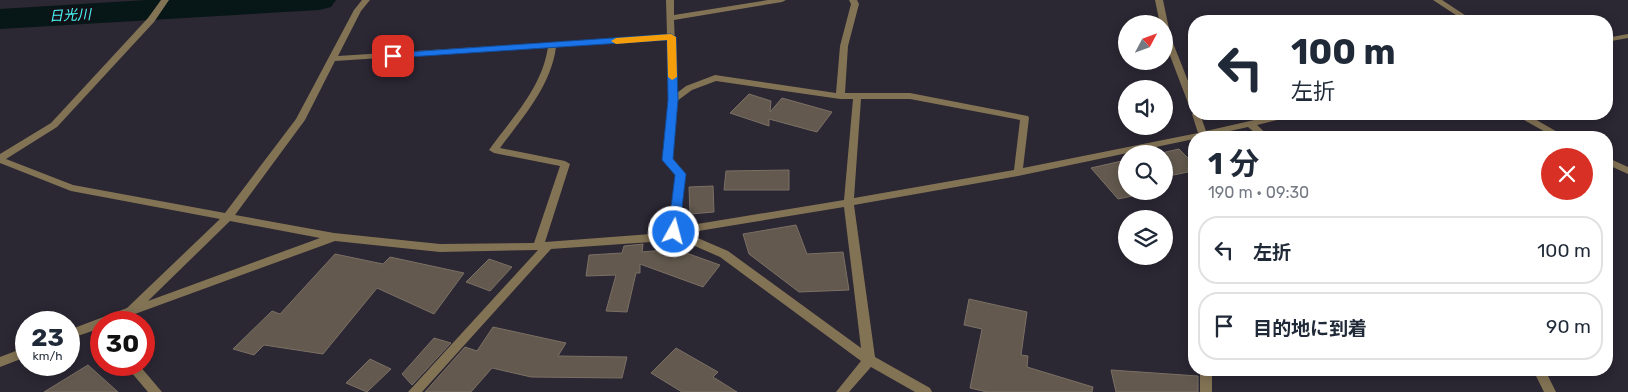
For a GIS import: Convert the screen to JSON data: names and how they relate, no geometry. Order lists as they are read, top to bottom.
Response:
{
  "water": ["日光川"],
  "north": "top right",
  "page": {
    "turn": ["100 m", "左折"],
    "heading": ["1 分", "190 m · 09:30"],
    "list": [
      {
        "name": "左折",
        "value": "100 m"
      },
      {
        "name": "目的地に到着",
        "value": "90 m"
      }
    ],
    "speed": "23 km/h",
    "limit": "30"
  }
}
